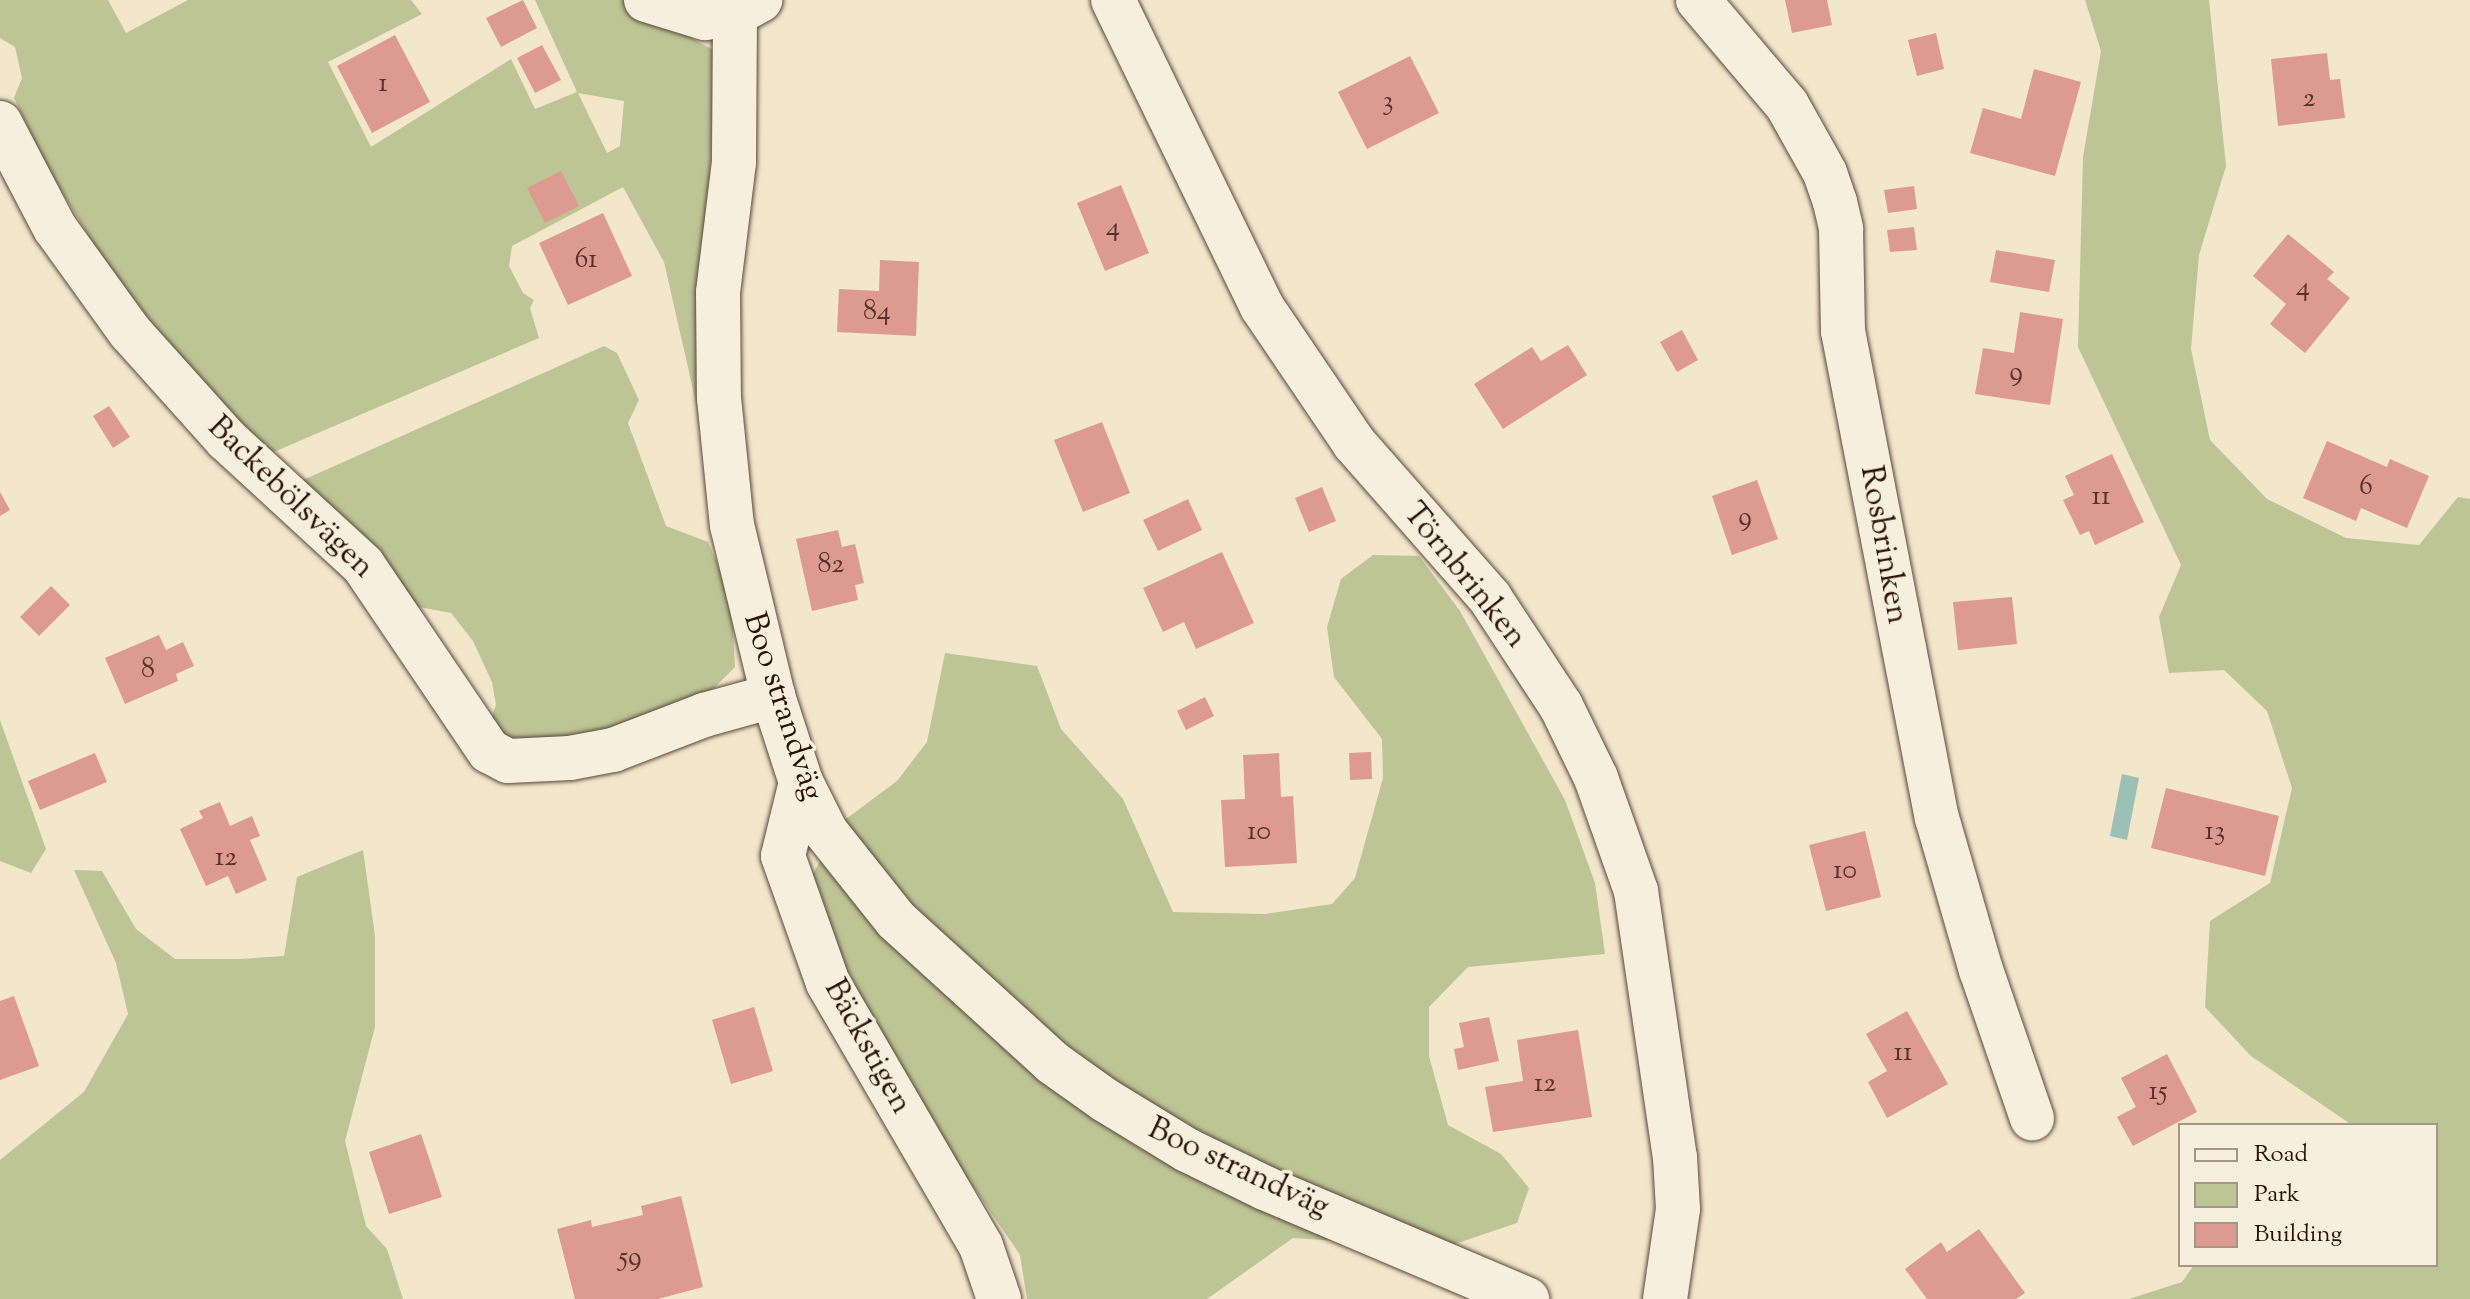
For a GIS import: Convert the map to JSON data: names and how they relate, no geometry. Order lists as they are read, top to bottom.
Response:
{
  "streets": {
    "street": [
      "Backebölsvägen",
      "Rosbrinken",
      "Törnbrinken",
      "Boo strandväg",
      "Bäckstigen"
    ]
  },
  "crossings": [
    ["Backebölsvägen", "Boo strandväg"],
    ["Boo strandväg", "Bäckstigen"]
  ],
  "house_numbers": [
    "1",
    "2",
    "3",
    "4",
    "61",
    "4",
    "84",
    "9",
    "6",
    "11",
    "9",
    "82",
    "8",
    "10",
    "13",
    "12",
    "10",
    "11",
    "12",
    "15",
    "59"
  ],
  "legend": ["Road", "Park", "Building"]
}
